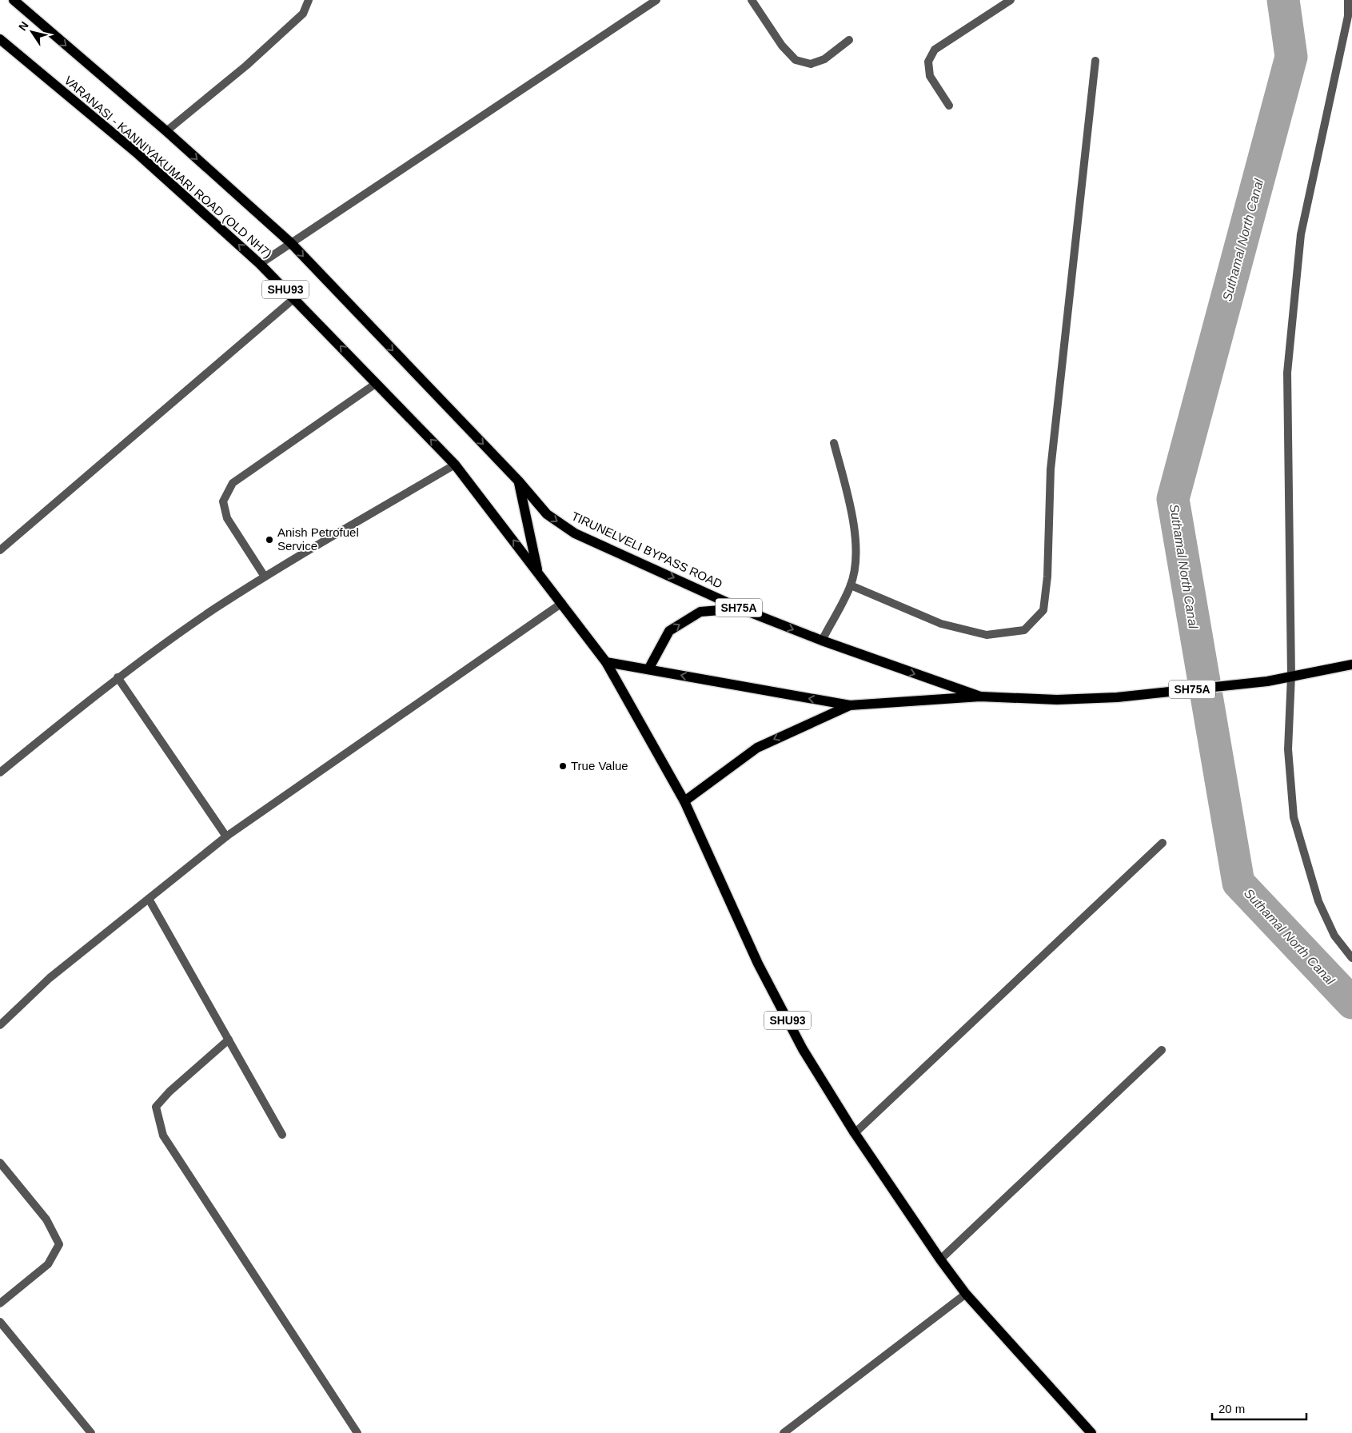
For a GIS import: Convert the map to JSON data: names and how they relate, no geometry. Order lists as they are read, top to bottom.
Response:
{
  "streets": {
    "main road": [
      "VARANASI - KANNIYAKUMARI ROAD (OLD NH7)",
      "SHU93",
      "TIRUNELVELI BYPASS ROAD",
      "SH75A"
    ]
  },
  "crossings": [
    ["VARANASI - KANNIYAKUMARI ROAD (OLD NH7)", "TIRUNELVELI BYPASS ROAD"]
  ],
  "one_way": ["VARANASI - KANNIYAKUMARI ROAD (OLD NH7)"],
  "water": ["Suthamal North Canal"],
  "places": ["Anish Petrofuel Service", "True Value"],
  "scale_bar": "20 m",
  "north": "top left"
}
